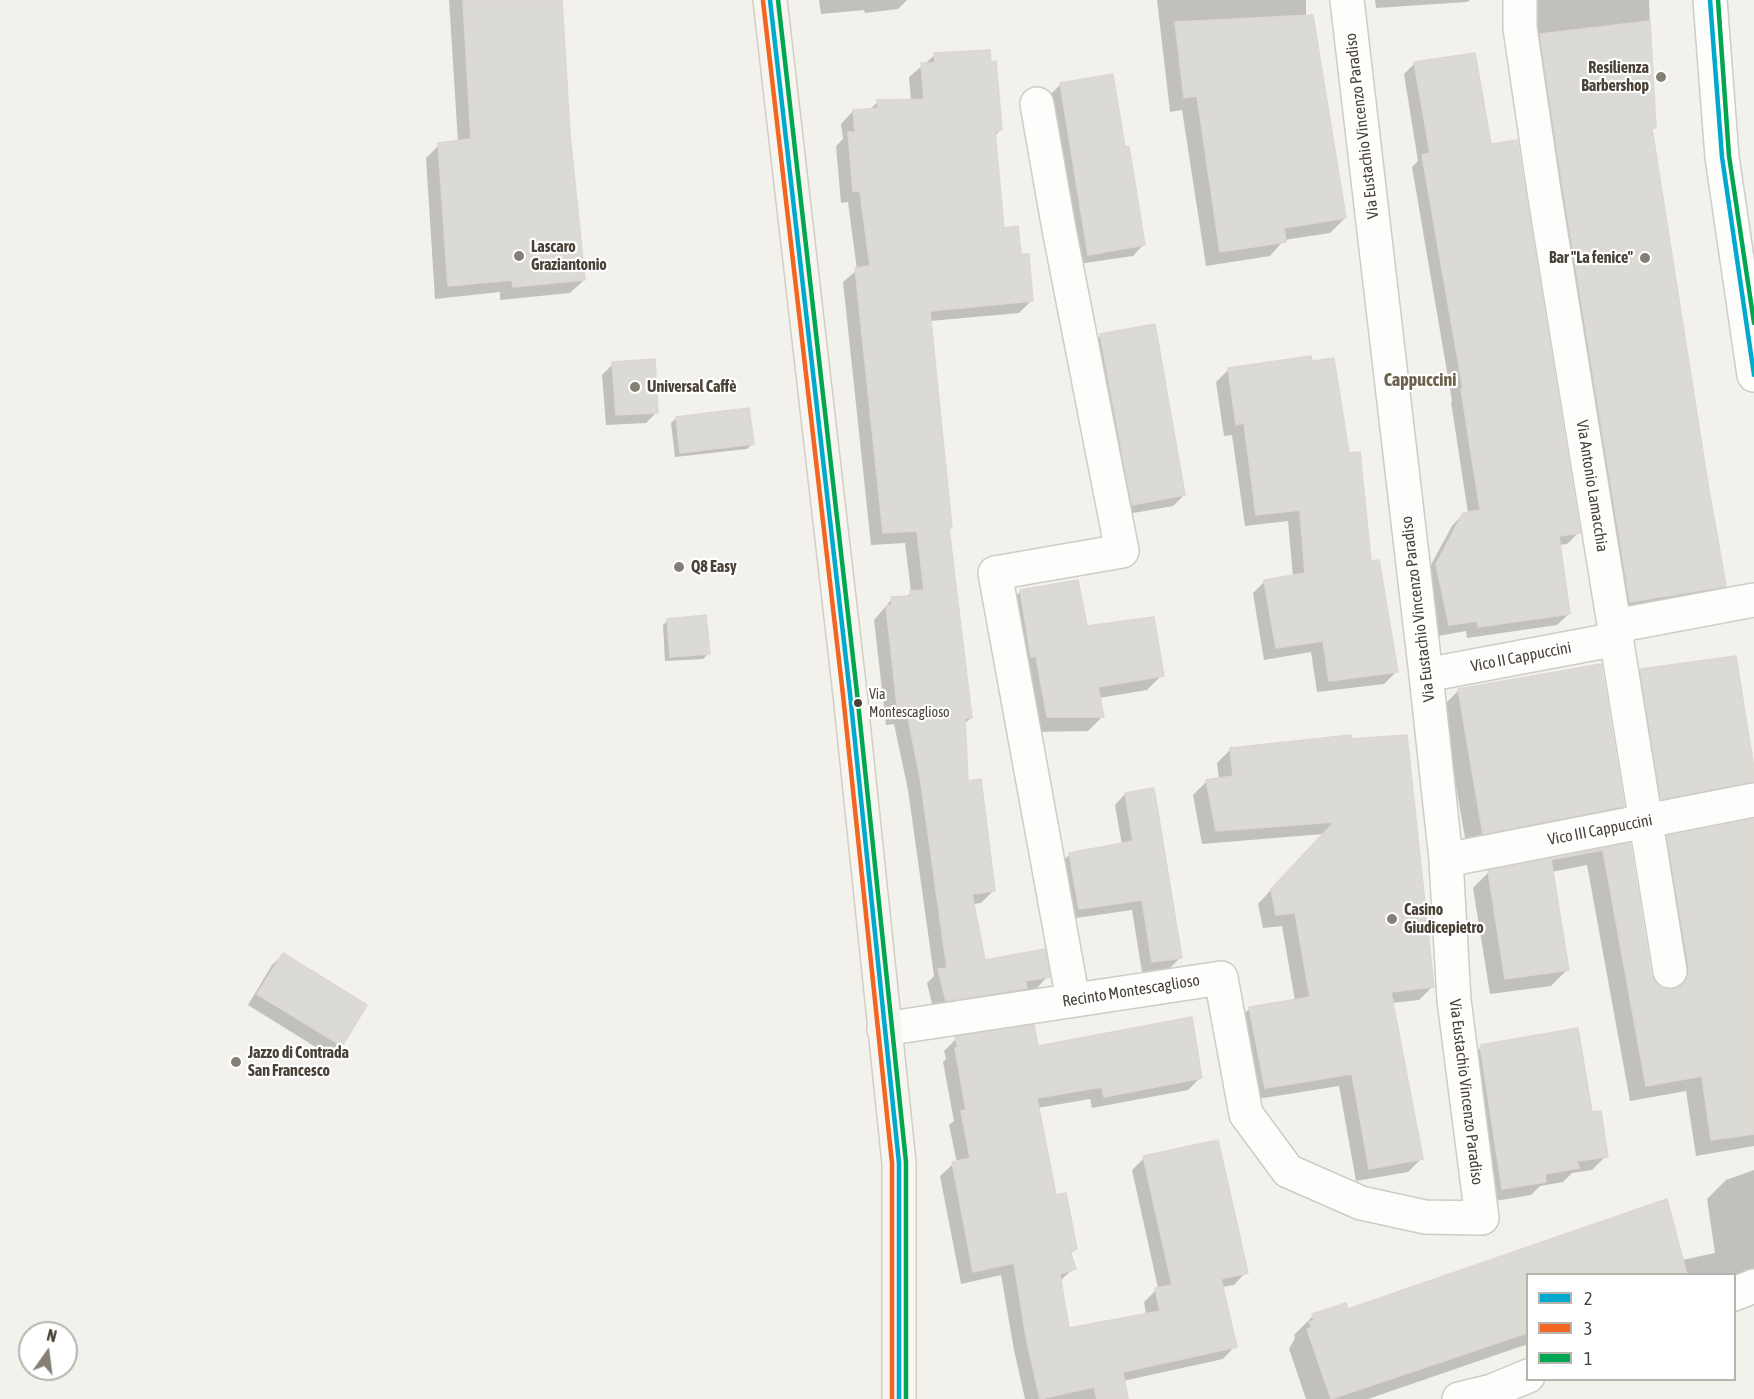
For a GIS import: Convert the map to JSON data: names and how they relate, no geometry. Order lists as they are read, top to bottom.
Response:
{
  "streets": {
    "street": [
      "Via Eustachio Vincenzo Paradiso",
      "Via Antonio Lamacchia",
      "Vico II Cappuccini",
      "Vico III Cappuccini",
      "Recinto Montescaglioso"
    ]
  },
  "crossings": [
    ["Via Eustachio Vincenzo Paradiso", "Vico II Cappuccini"],
    ["Via Eustachio Vincenzo Paradiso", "Vico III Cappuccini"],
    ["Via Eustachio Vincenzo Paradiso", "Recinto Montescaglioso"],
    ["Via Antonio Lamacchia", "Vico II Cappuccini"],
    ["Via Antonio Lamacchia", "Vico III Cappuccini"]
  ],
  "districts": ["Cappuccini"],
  "places": [
    "Resilienza Barbershop",
    "Lascaro Graziantonio",
    "Bar \"La fenice\"",
    "Universal Caffè",
    "Q8 Easy",
    "Via Montescaglioso",
    "Casino Giudicepietro",
    "Jazzo di Contrada San Francesco"
  ],
  "lines": ["transit line 2", "transit line 1", "transit line 3"],
  "legend": ["2", "3", "1"],
  "north": "top"
}
